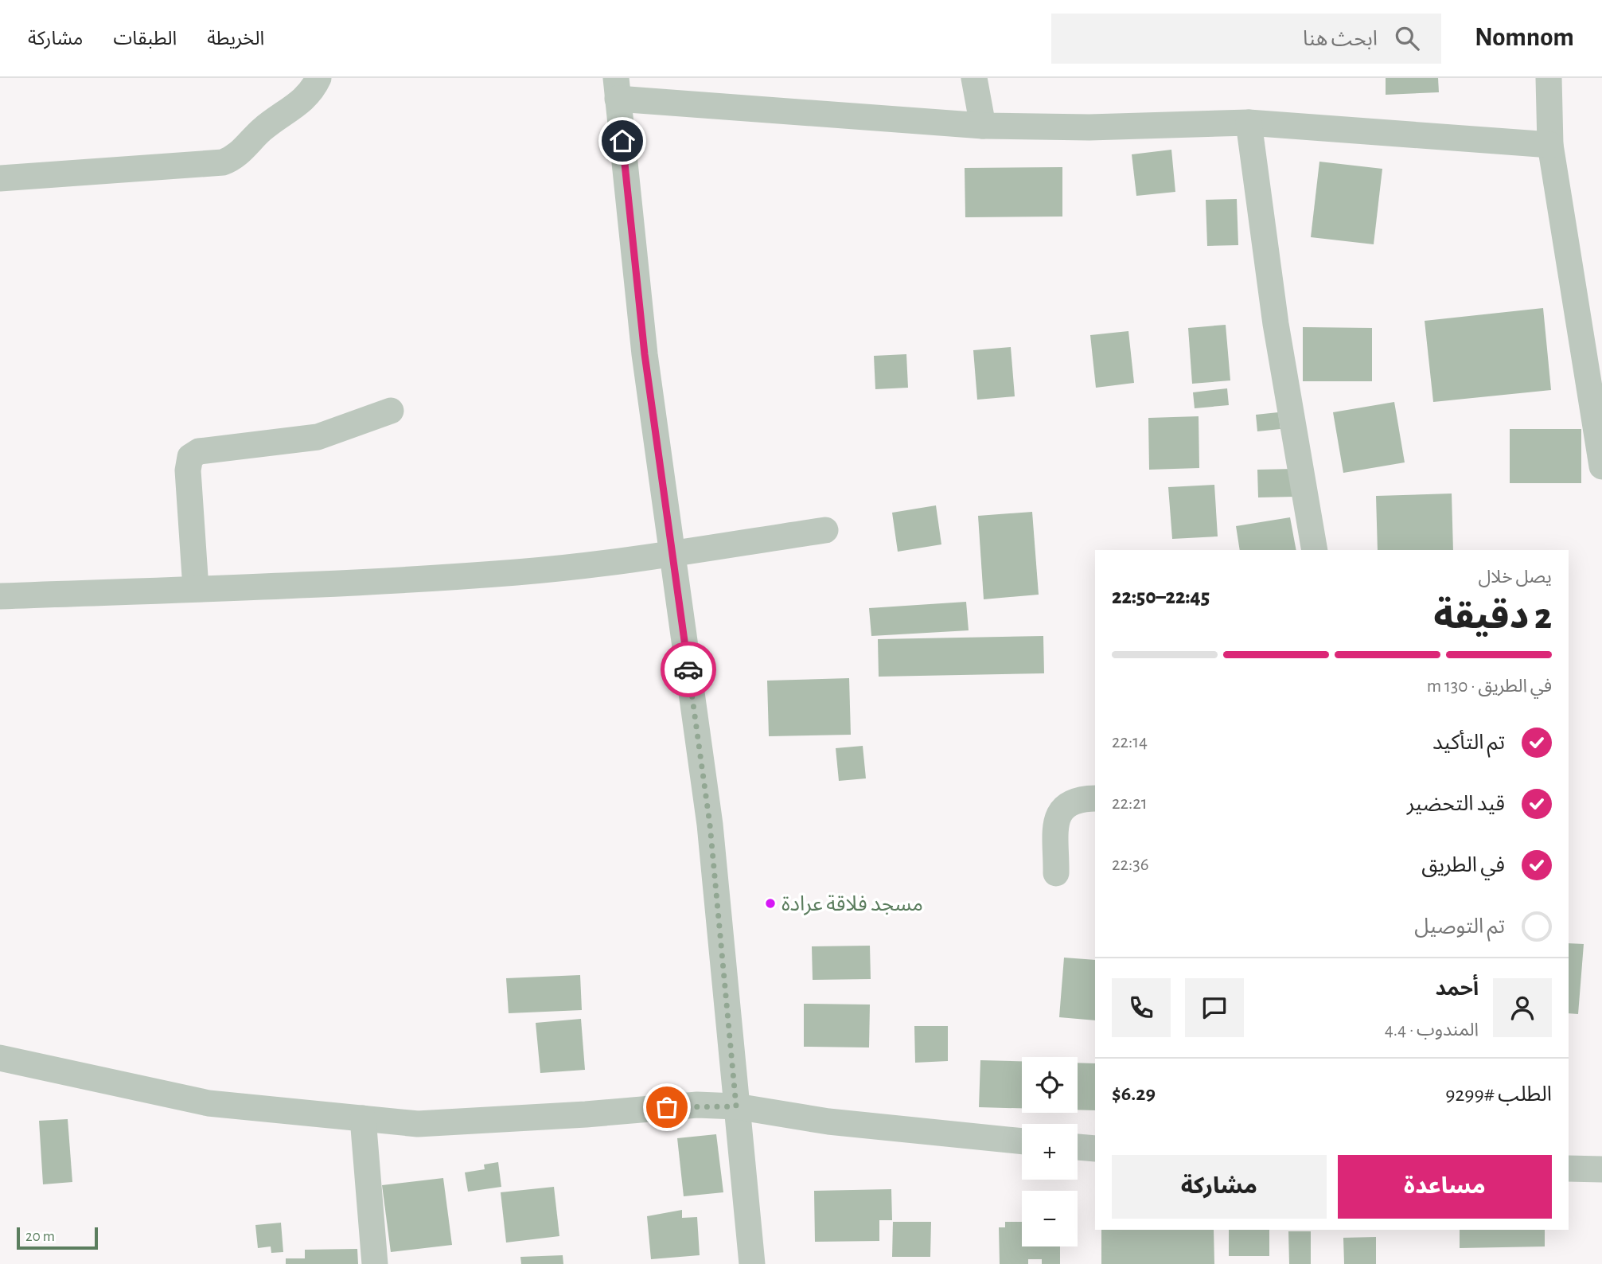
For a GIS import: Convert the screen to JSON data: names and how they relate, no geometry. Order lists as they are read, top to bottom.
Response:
{
  "places": ["مسجد فلاقة عرادة"],
  "scale_bar": "20 m",
  "page": {
    "header": "Nomnom",
    "search": "ابحث هنا",
    "nav": ["الخريطة", "الطبقات", "مشاركة"],
    "heading": ["2 دقيقة", "يصل خلال", "22:45–22:50"],
    "panel": [
      "أحمد",
      "المندوب · 4.4",
      "الطلب #9299",
      "$6.29"
    ],
    "bar": "في الطريق · 130 m",
    "list": [
      ["تم التأكيد", "22:14"],
      ["قيد التحضير", "22:21"],
      ["في الطريق", "22:36"],
      "تم التوصيل"
    ],
    "map_buttons": ["+", "−"],
    "buttons": ["مساعدة", "مشاركة"],
    "scale": "20 m"
  }
}
